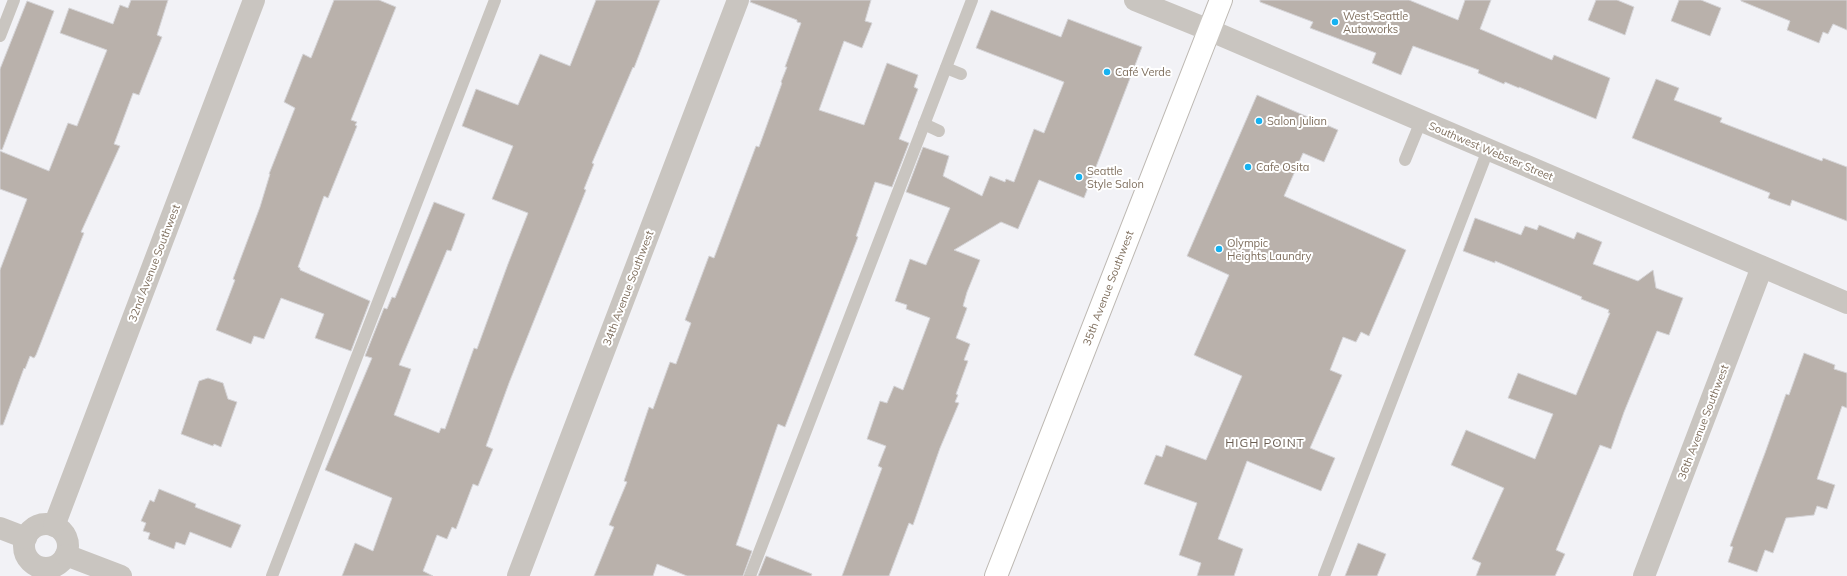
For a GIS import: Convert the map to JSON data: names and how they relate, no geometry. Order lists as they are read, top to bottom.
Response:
{
  "streets": {
    "main road": ["35th Avenue Southwest"],
    "street": [
      "Southwest Webster Street",
      "32nd Avenue Southwest",
      "34th Avenue Southwest",
      "36th Avenue Southwest"
    ]
  },
  "crossings": [
    ["Southwest Webster Street", "35th Avenue Southwest"],
    ["Southwest Webster Street", "36th Avenue Southwest"]
  ],
  "districts": ["HIGH POINT"],
  "places": [
    "West Seattle Autoworks",
    "Café Verde",
    "Salon Julian",
    "Cafe Osita",
    "Seattle Style Salon",
    "Olympic Heights Laundry"
  ]
}
